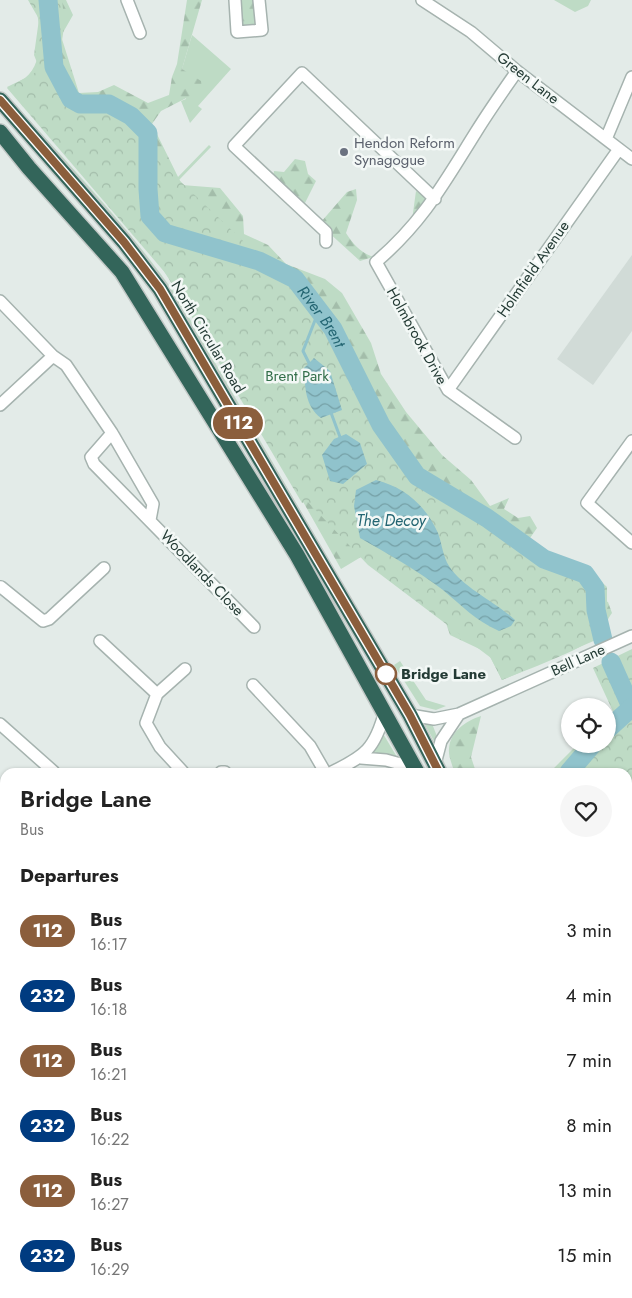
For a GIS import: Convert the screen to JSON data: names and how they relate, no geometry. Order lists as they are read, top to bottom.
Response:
{
  "streets": {
    "highway": ["North Circular Road"],
    "street": [
      "Green Lane",
      "Holmfield Avenue",
      "Holmbrook Drive",
      "Woodlands Close",
      "Bell Lane"
    ]
  },
  "crossings": [
    ["Green Lane", "Holmfield Avenue"],
    ["Holmfield Avenue", "Holmbrook Drive"]
  ],
  "water": ["River Brent", "The Decoy"],
  "parks": ["Brent Park"],
  "places": ["Hendon Reform Synagogue", "Bridge Lane"],
  "lines": ["bus line 112"],
  "page": {
    "on_map": "112",
    "heading": [
      ["Bridge Lane", "Bus"],
      "Departures"
    ],
    "list": [
      {
        "mark": "112",
        "name": "Bus",
        "note": "16:17",
        "value": "3 min"
      },
      {
        "mark": "232",
        "name": "Bus",
        "note": "16:18",
        "value": "4 min"
      },
      {
        "mark": "112",
        "name": "Bus",
        "note": "16:21",
        "value": "7 min"
      },
      {
        "mark": "232",
        "name": "Bus",
        "note": "16:22",
        "value": "8 min"
      },
      {
        "mark": "112",
        "name": "Bus",
        "note": "16:27",
        "value": "13 min"
      },
      {
        "mark": "232",
        "name": "Bus",
        "note": "16:29",
        "value": "15 min"
      }
    ]
  }
}
